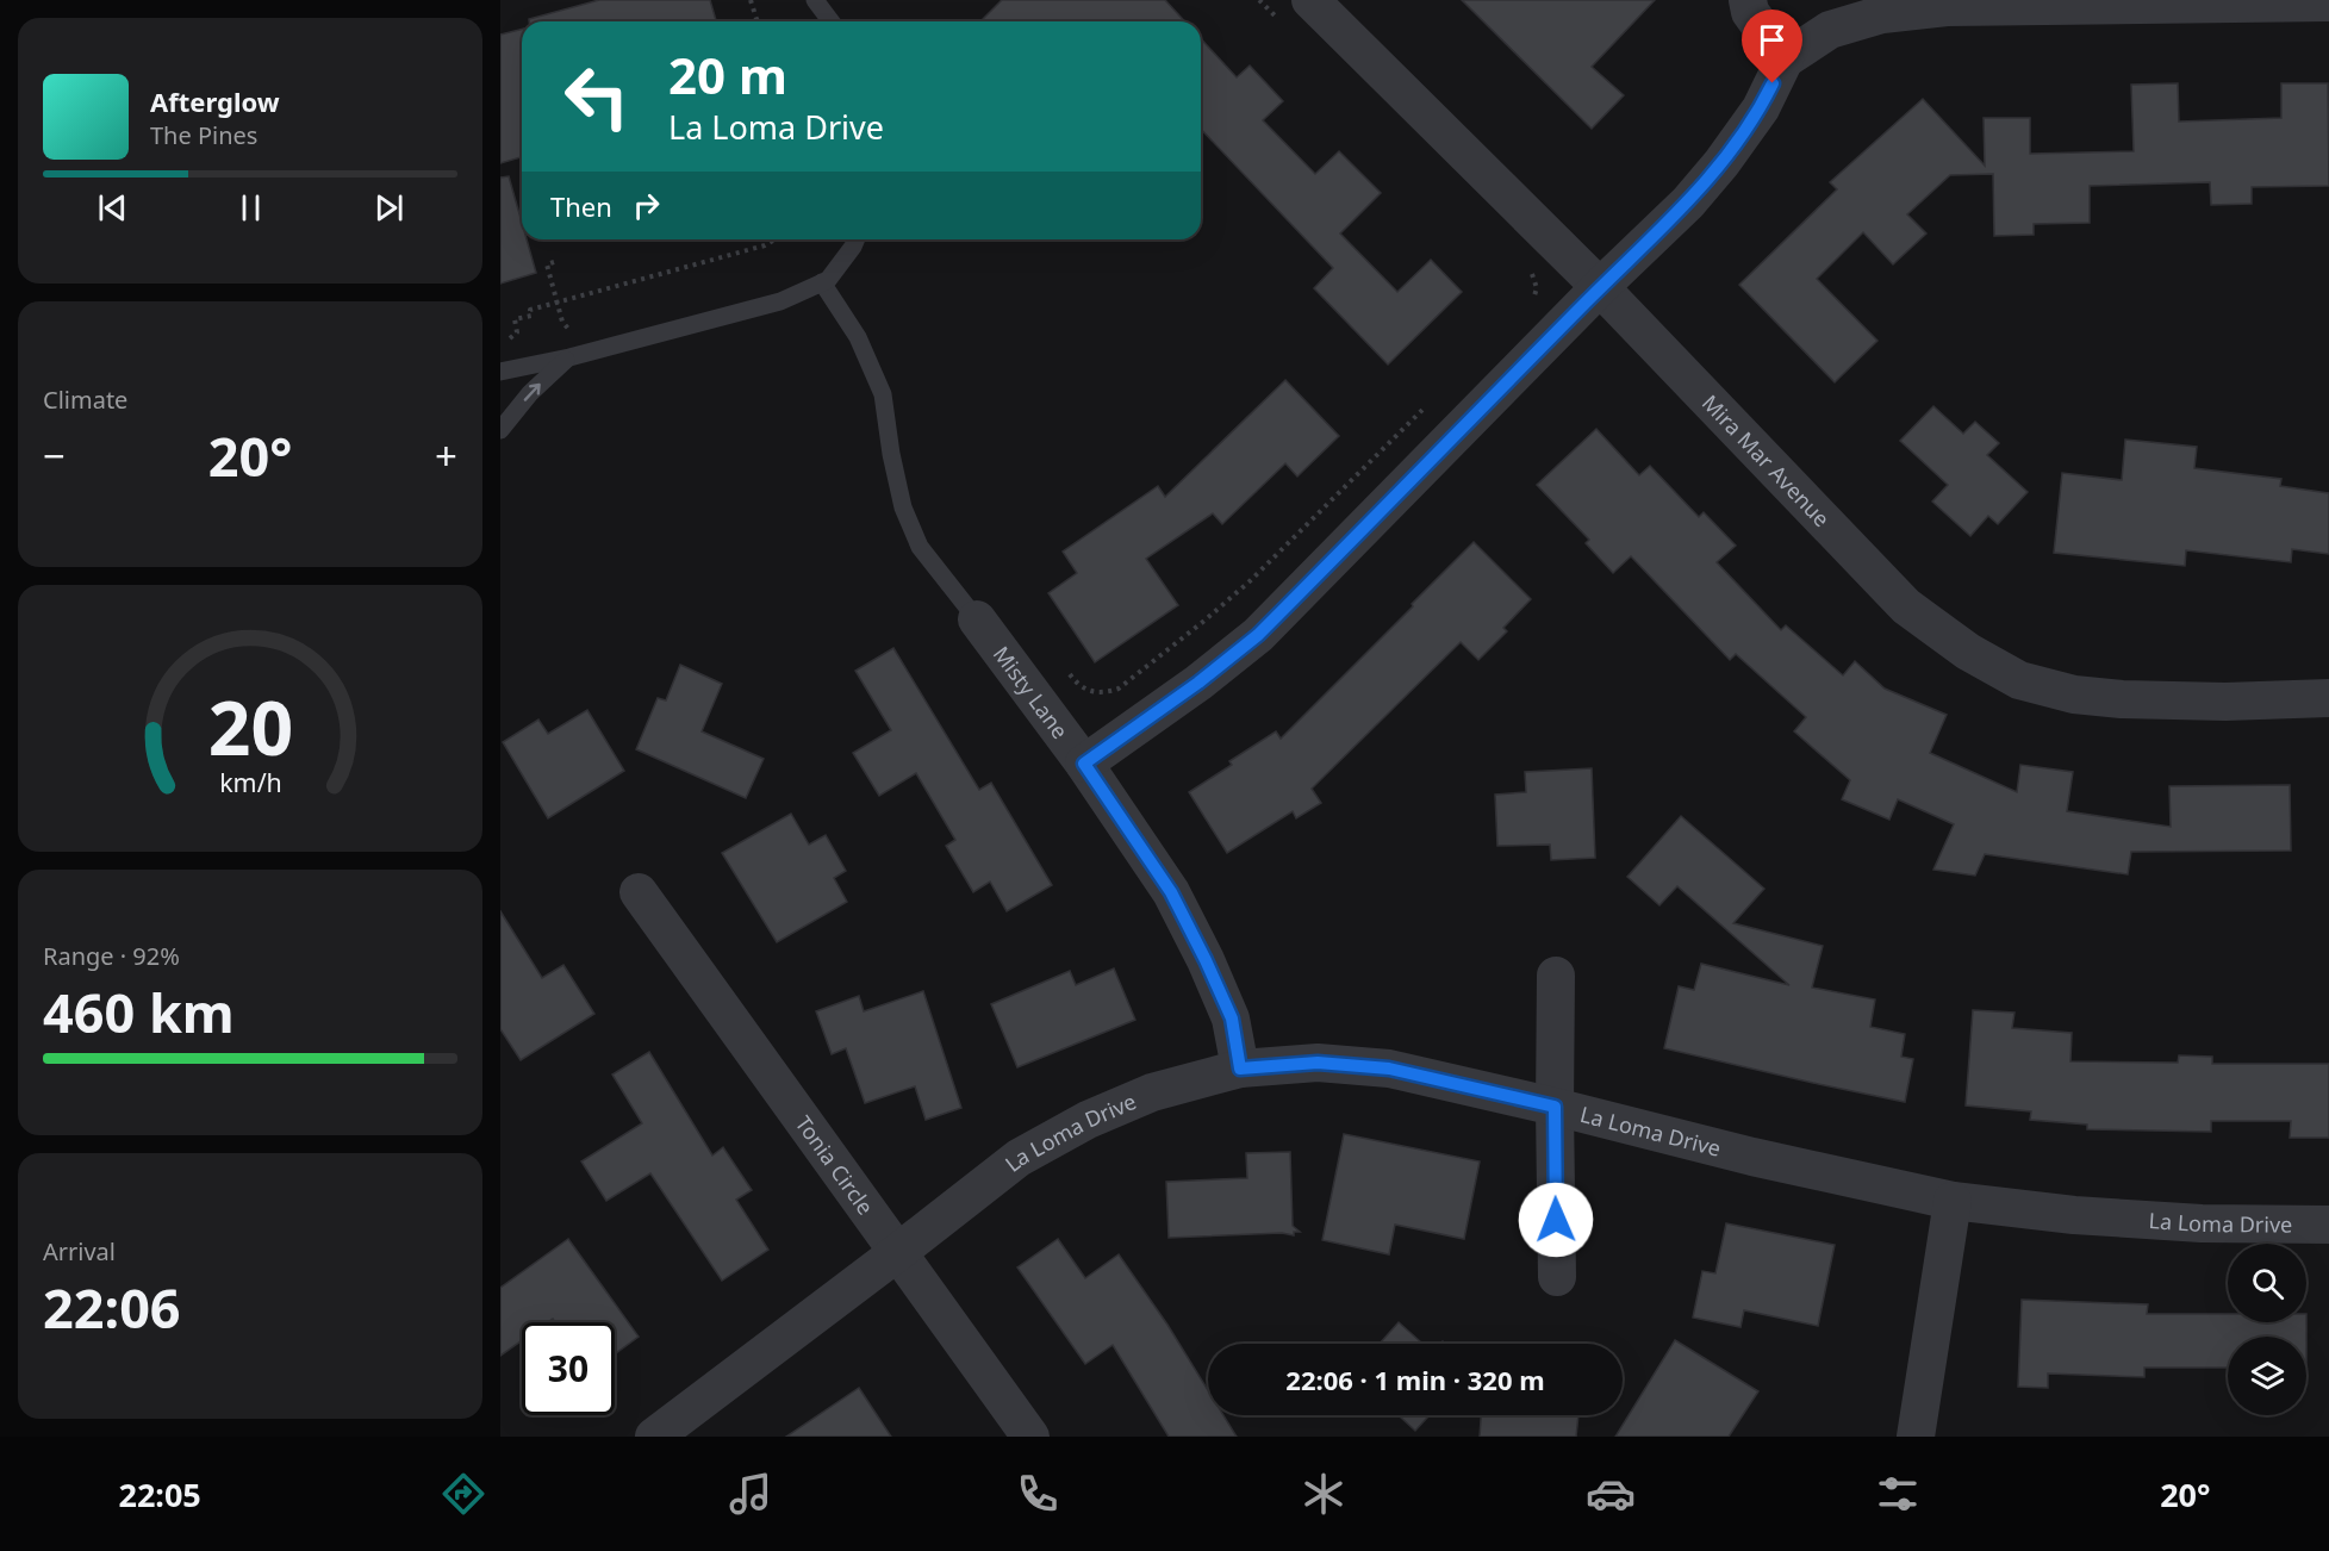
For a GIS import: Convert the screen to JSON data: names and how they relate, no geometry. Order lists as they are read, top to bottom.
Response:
{
  "streets": {
    "street": [
      "Mira Mar Avenue",
      "Misty Lane",
      "La Loma Drive",
      "Tonia Circle"
    ]
  },
  "crossings": [
    ["Misty Lane", "La Loma Drive"],
    ["La Loma Drive", "Tonia Circle"]
  ],
  "page": {
    "turn": ["20 m", "La Loma Drive"],
    "song": ["Afterglow", "The Pines"],
    "then": "Then",
    "tile": [
      "Climate",
      ["Range · 92%", "460 km"],
      ["Arrival", "22:06"]
    ],
    "heat": ["−", "20°", "+"],
    "limit": "30",
    "trip": "22:06 · 1 min · 320 m",
    "tabs": ["22:05", "20°"],
    "gauge": ["20", "km/h"]
  }
}
